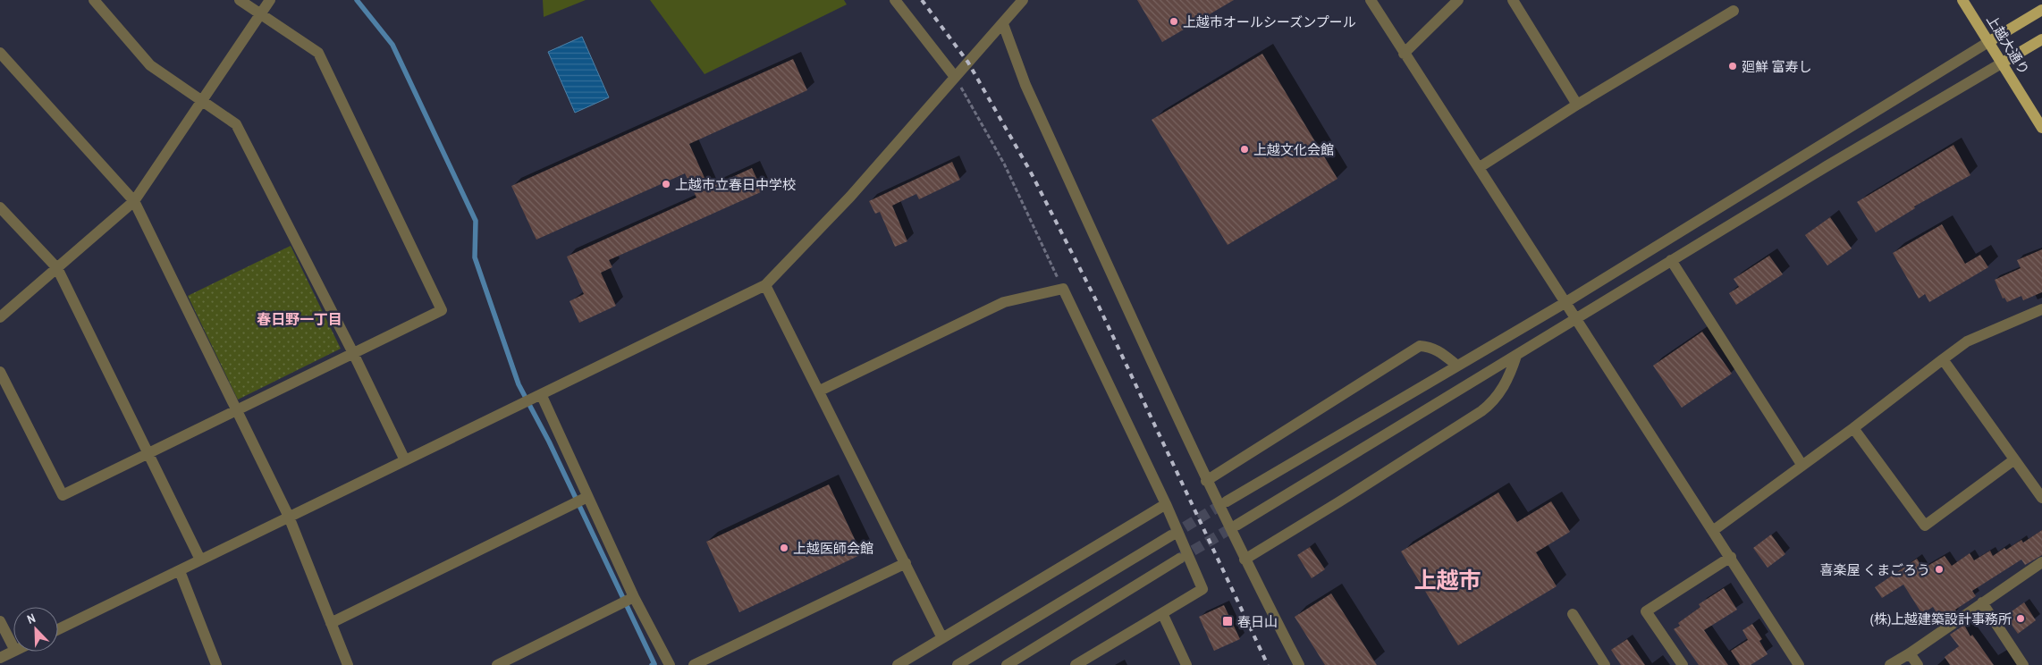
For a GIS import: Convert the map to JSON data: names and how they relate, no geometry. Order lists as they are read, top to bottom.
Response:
{
  "streets": {
    "main road": ["上越大通り"]
  },
  "districts": ["春日野一丁目", "上越市"],
  "places": {
    "other": [
      "上越市オールシーズンプール",
      "廻鮮 富寿し",
      "上越文化会館",
      "上越市立春日中学校",
      "上越医師会館",
      "喜楽屋 くまごろう",
      "(株)上越建築設計事務所"
    ],
    "transit": ["春日山"]
  },
  "north": "top left"
}
